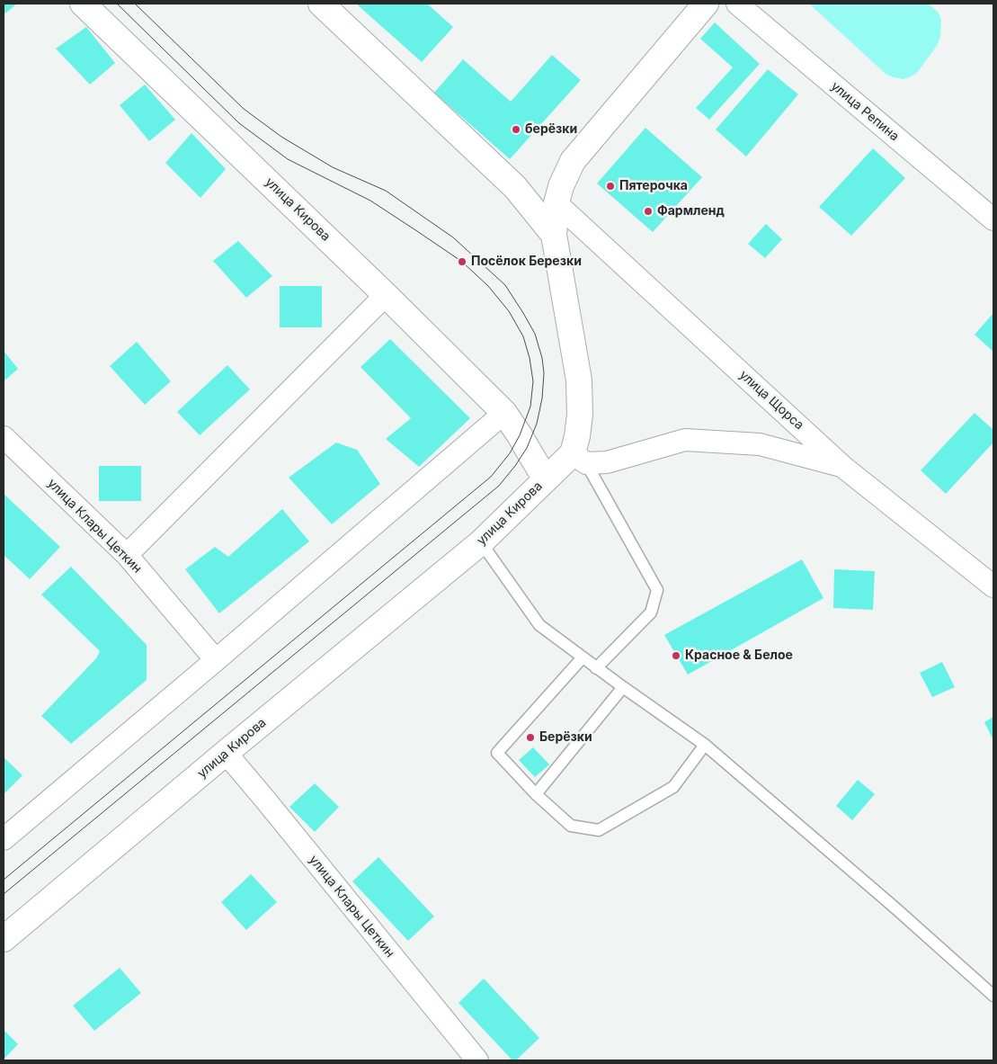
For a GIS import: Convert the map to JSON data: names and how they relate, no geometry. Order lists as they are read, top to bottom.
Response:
{
  "streets": {
    "main road": ["улица Кирова"],
    "street": ["улица Репина", "улица Щорса", "улица Клары Цеткин"]
  },
  "crossings": [
    ["улица Кирова", "улица Клары Цеткин"]
  ],
  "places": [
    "берёзки",
    "Пятерочка",
    "Фармленд",
    "Посёлок Березки",
    "Красное & Белое",
    "Берёзки"
  ]
}
